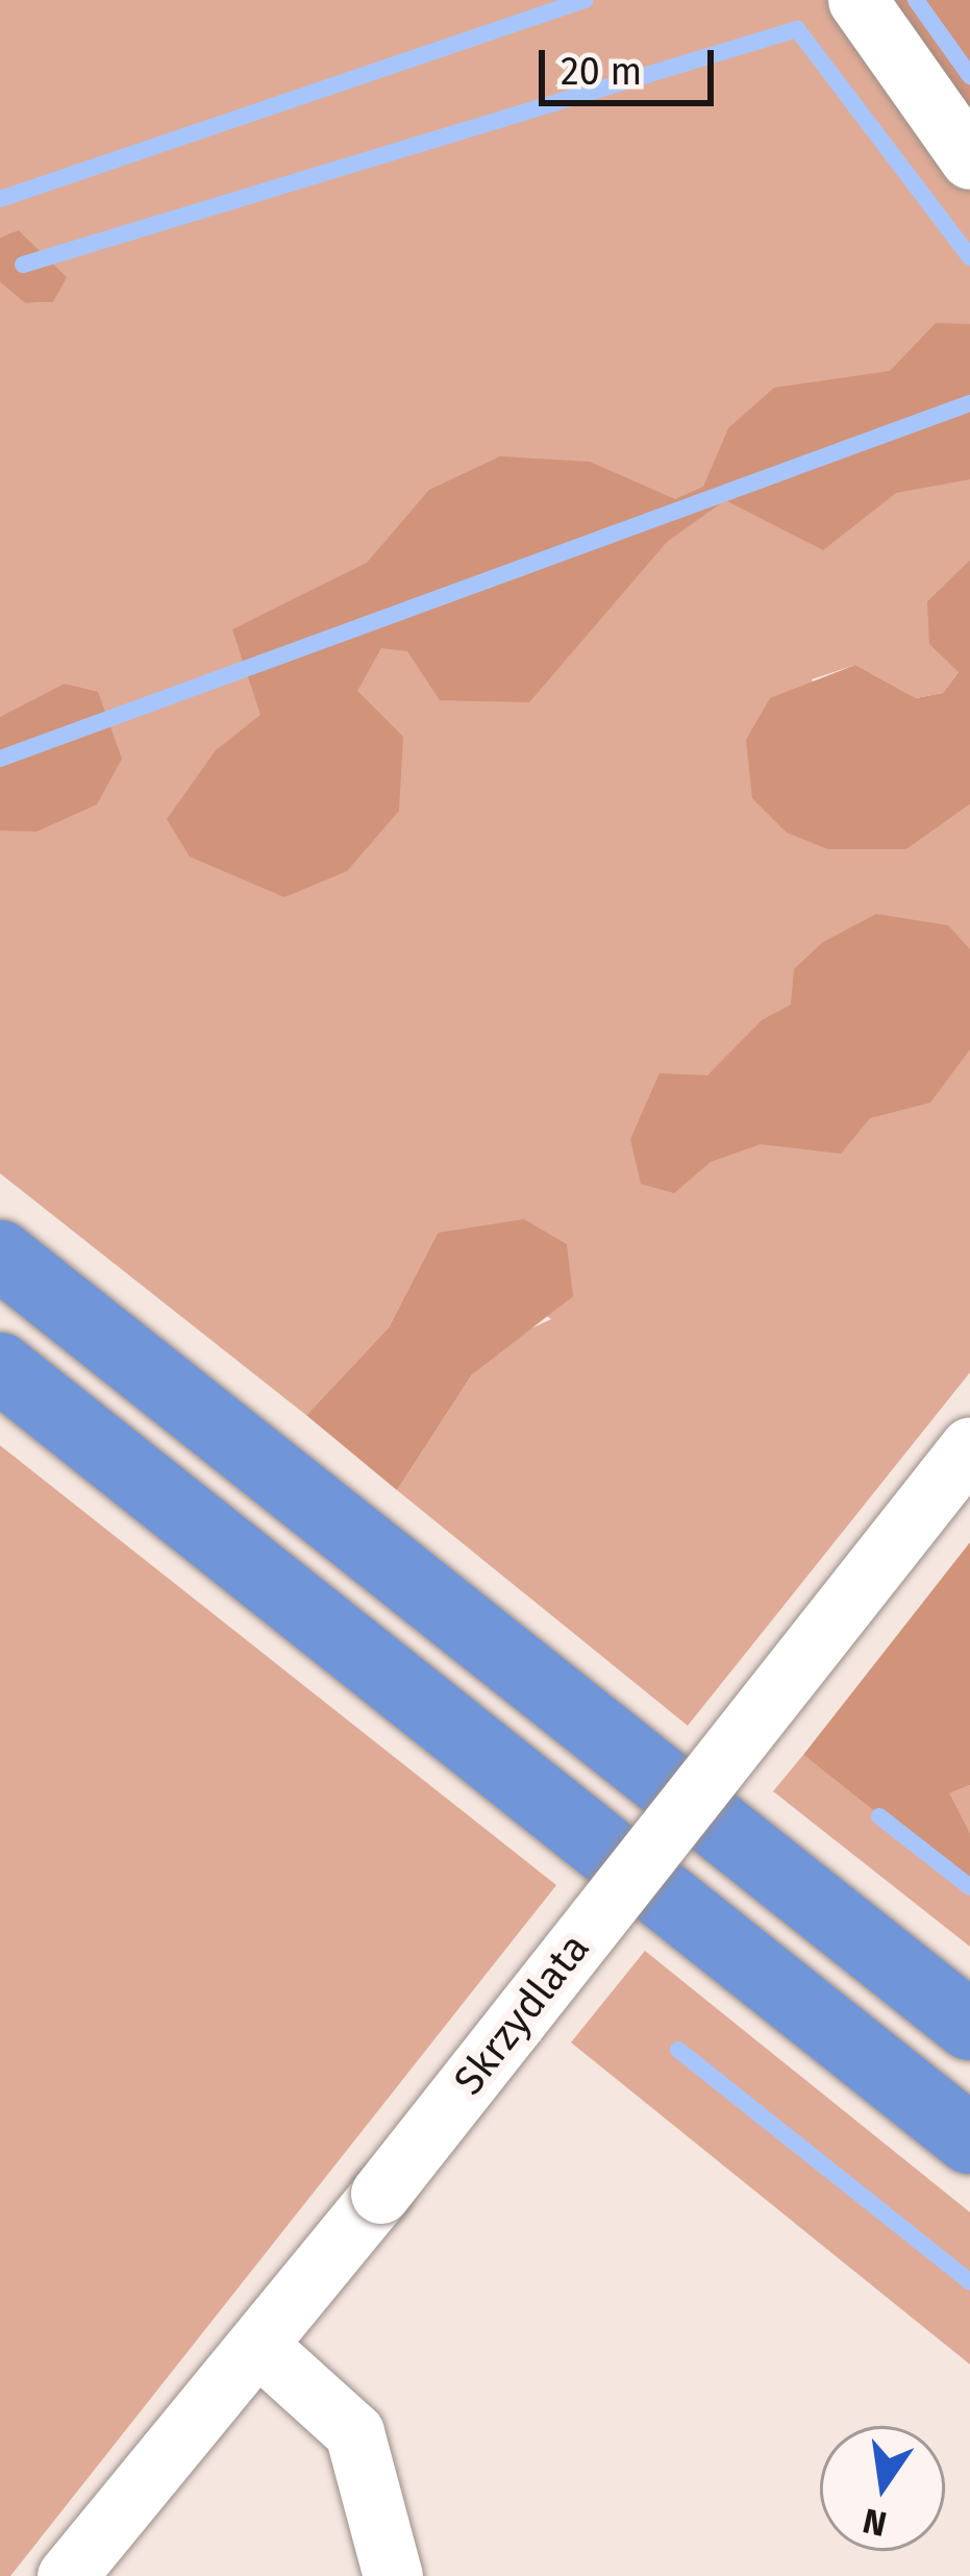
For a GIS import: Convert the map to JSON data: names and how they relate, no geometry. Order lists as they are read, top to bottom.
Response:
{
  "streets": {
    "street": ["Skrzydlata"]
  },
  "scale_bar": "20 m",
  "north": "bottom"
}
